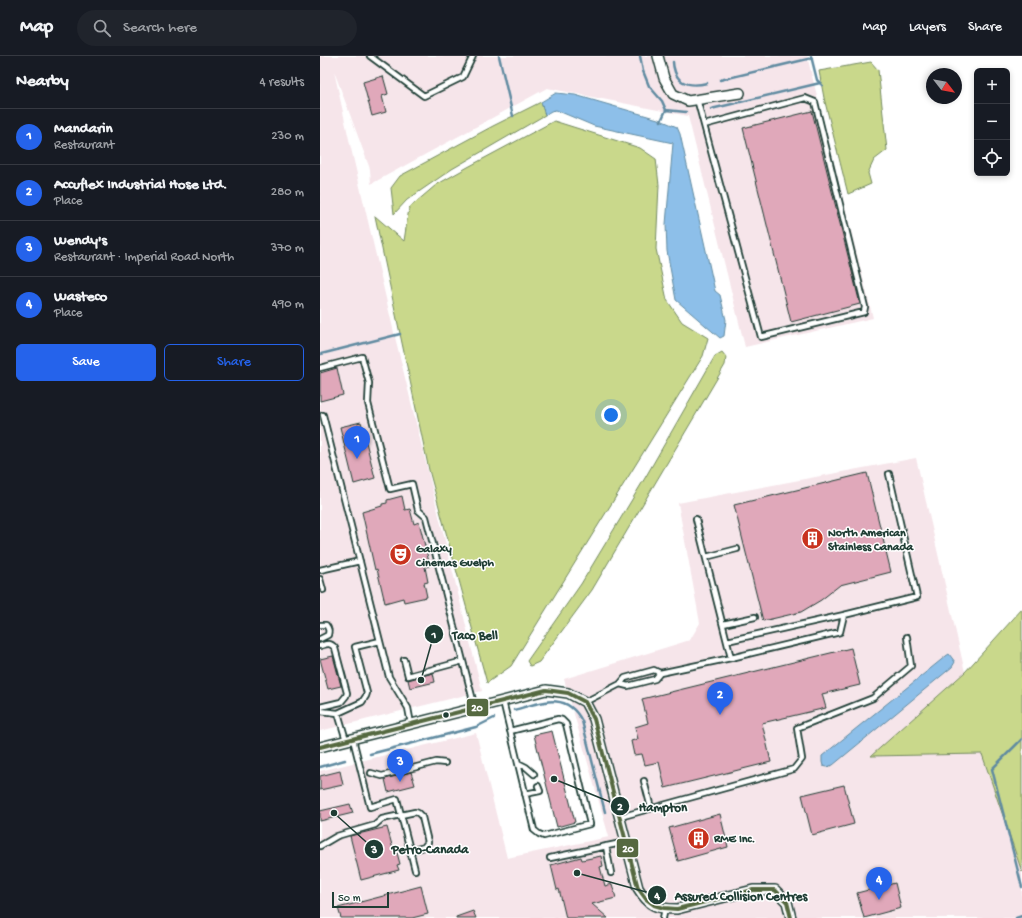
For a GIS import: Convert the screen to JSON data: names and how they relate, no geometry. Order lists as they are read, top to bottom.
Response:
{
  "places": {
    "building": ["North American Stainless Canada", "RME Inc."],
    "theatre": ["Galaxy Cinemas Guelph"],
    "other": [
      "Taco Bell",
      "Hampton",
      "Petro-Canada",
      "Assured Collision Centres"
    ]
  },
  "lines": ["transit line 20"],
  "scale_bar": "50 m",
  "north": "bottom right",
  "page": {
    "header": "Map",
    "search": "Search here",
    "nav": ["Map", "Layers", "Share"],
    "heading": ["Nearby", "4 results"],
    "map_buttons": ["+", "−"],
    "list": [
      {
        "mark": "1",
        "name": "Mandarin",
        "note": "Restaurant",
        "value": "230 m"
      },
      {
        "mark": "2",
        "name": "Accuflex Industrial Hose Ltd.",
        "note": "Place",
        "value": "280 m"
      },
      {
        "mark": "3",
        "name": "Wendy's",
        "note": "Restaurant · Imperial Road North",
        "value": "370 m"
      },
      {
        "mark": "4",
        "name": "Wasteco",
        "note": "Place",
        "value": "490 m"
      }
    ],
    "buttons": ["Save", "Share"],
    "pins": [
      "1",
      "2",
      "3",
      "4"
    ],
    "scale": "50 m"
  }
}
